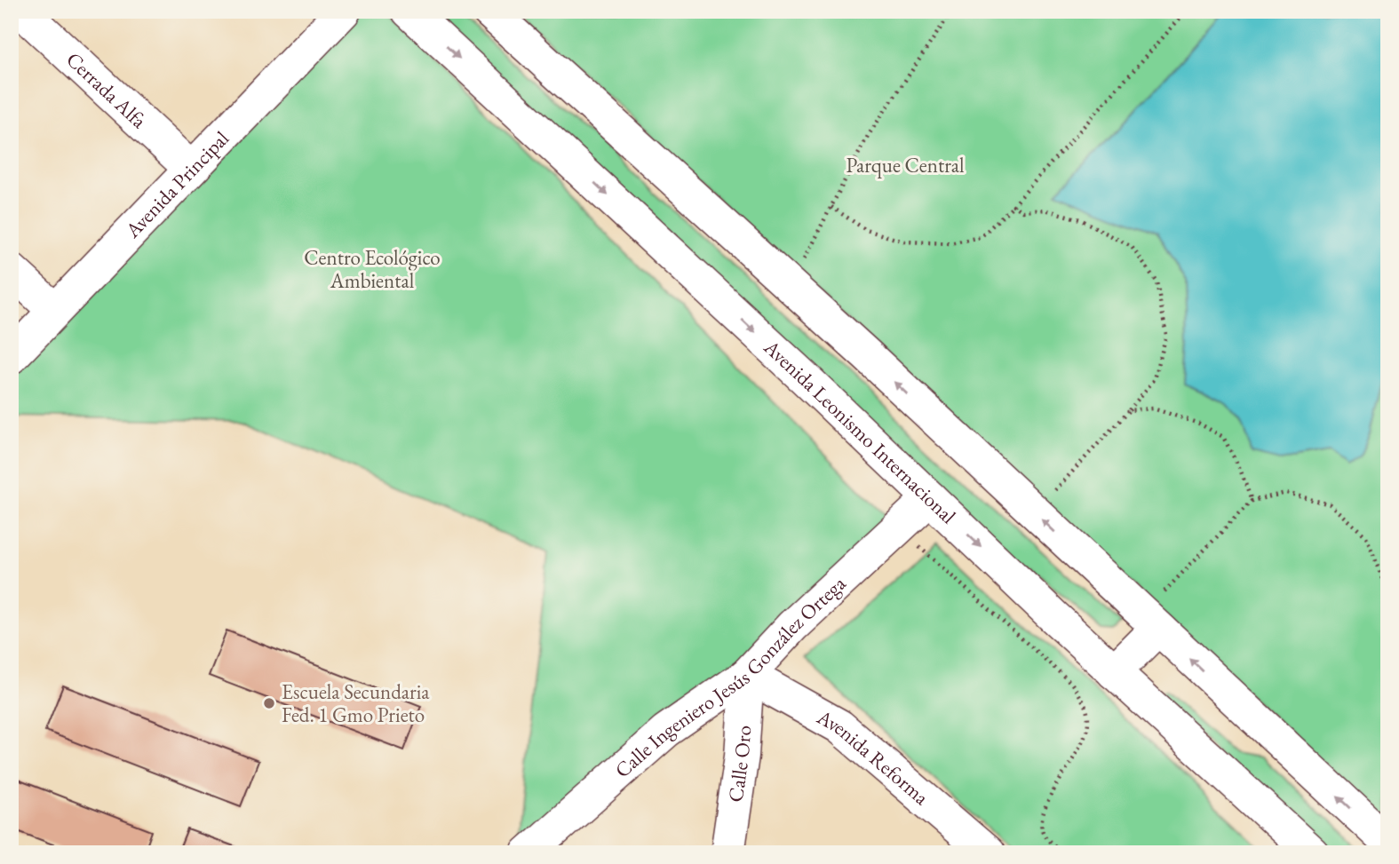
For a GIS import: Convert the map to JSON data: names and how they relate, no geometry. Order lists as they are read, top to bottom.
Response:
{
  "streets": {
    "street": [
      "Cerrada Alfa",
      "Avenida Principal",
      "Avenida Leonismo Internacional",
      "Calle Ingeniero Jesús González Ortega",
      "Avenida Reforma",
      "Calle Oro"
    ]
  },
  "crossings": [
    ["Cerrada Alfa", "Avenida Principal"],
    ["Avenida Leonismo Internacional", "Calle Ingeniero Jesús González Ortega"],
    ["Calle Ingeniero Jesús González Ortega", "Avenida Reforma"],
    ["Calle Ingeniero Jesús González Ortega", "Calle Oro"],
    ["Avenida Reforma", "Calle Oro"]
  ],
  "parks": ["Parque Central", "Centro Ecológico Ambiental"],
  "places": ["Escuela Secundaria Fed. 1 Gmo Prieto"]
}
